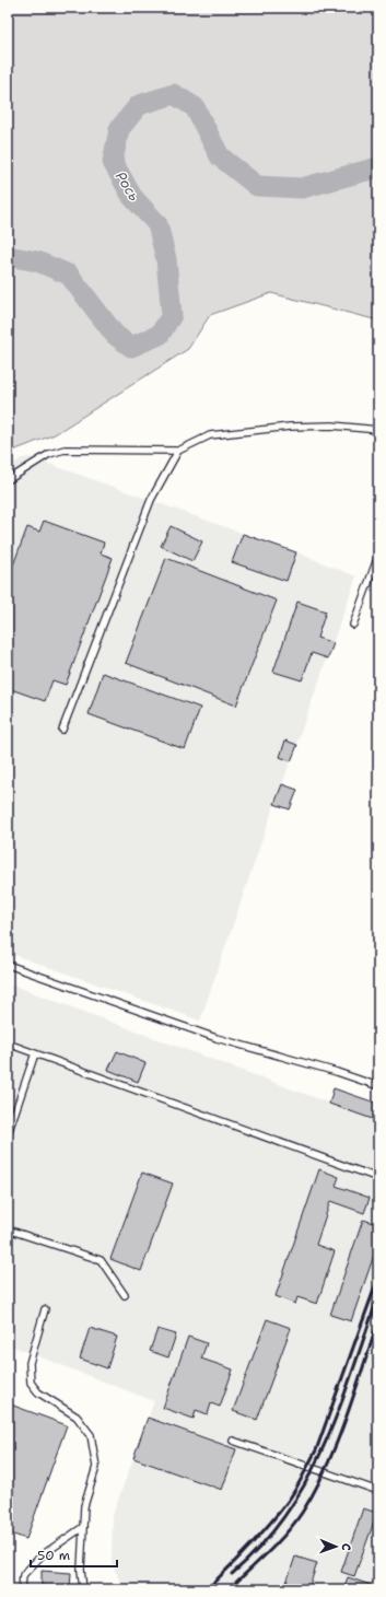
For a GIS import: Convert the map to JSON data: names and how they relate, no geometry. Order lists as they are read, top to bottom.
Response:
{
  "water": ["Рось"],
  "scale_bar": "50 m",
  "north": "right"
}
